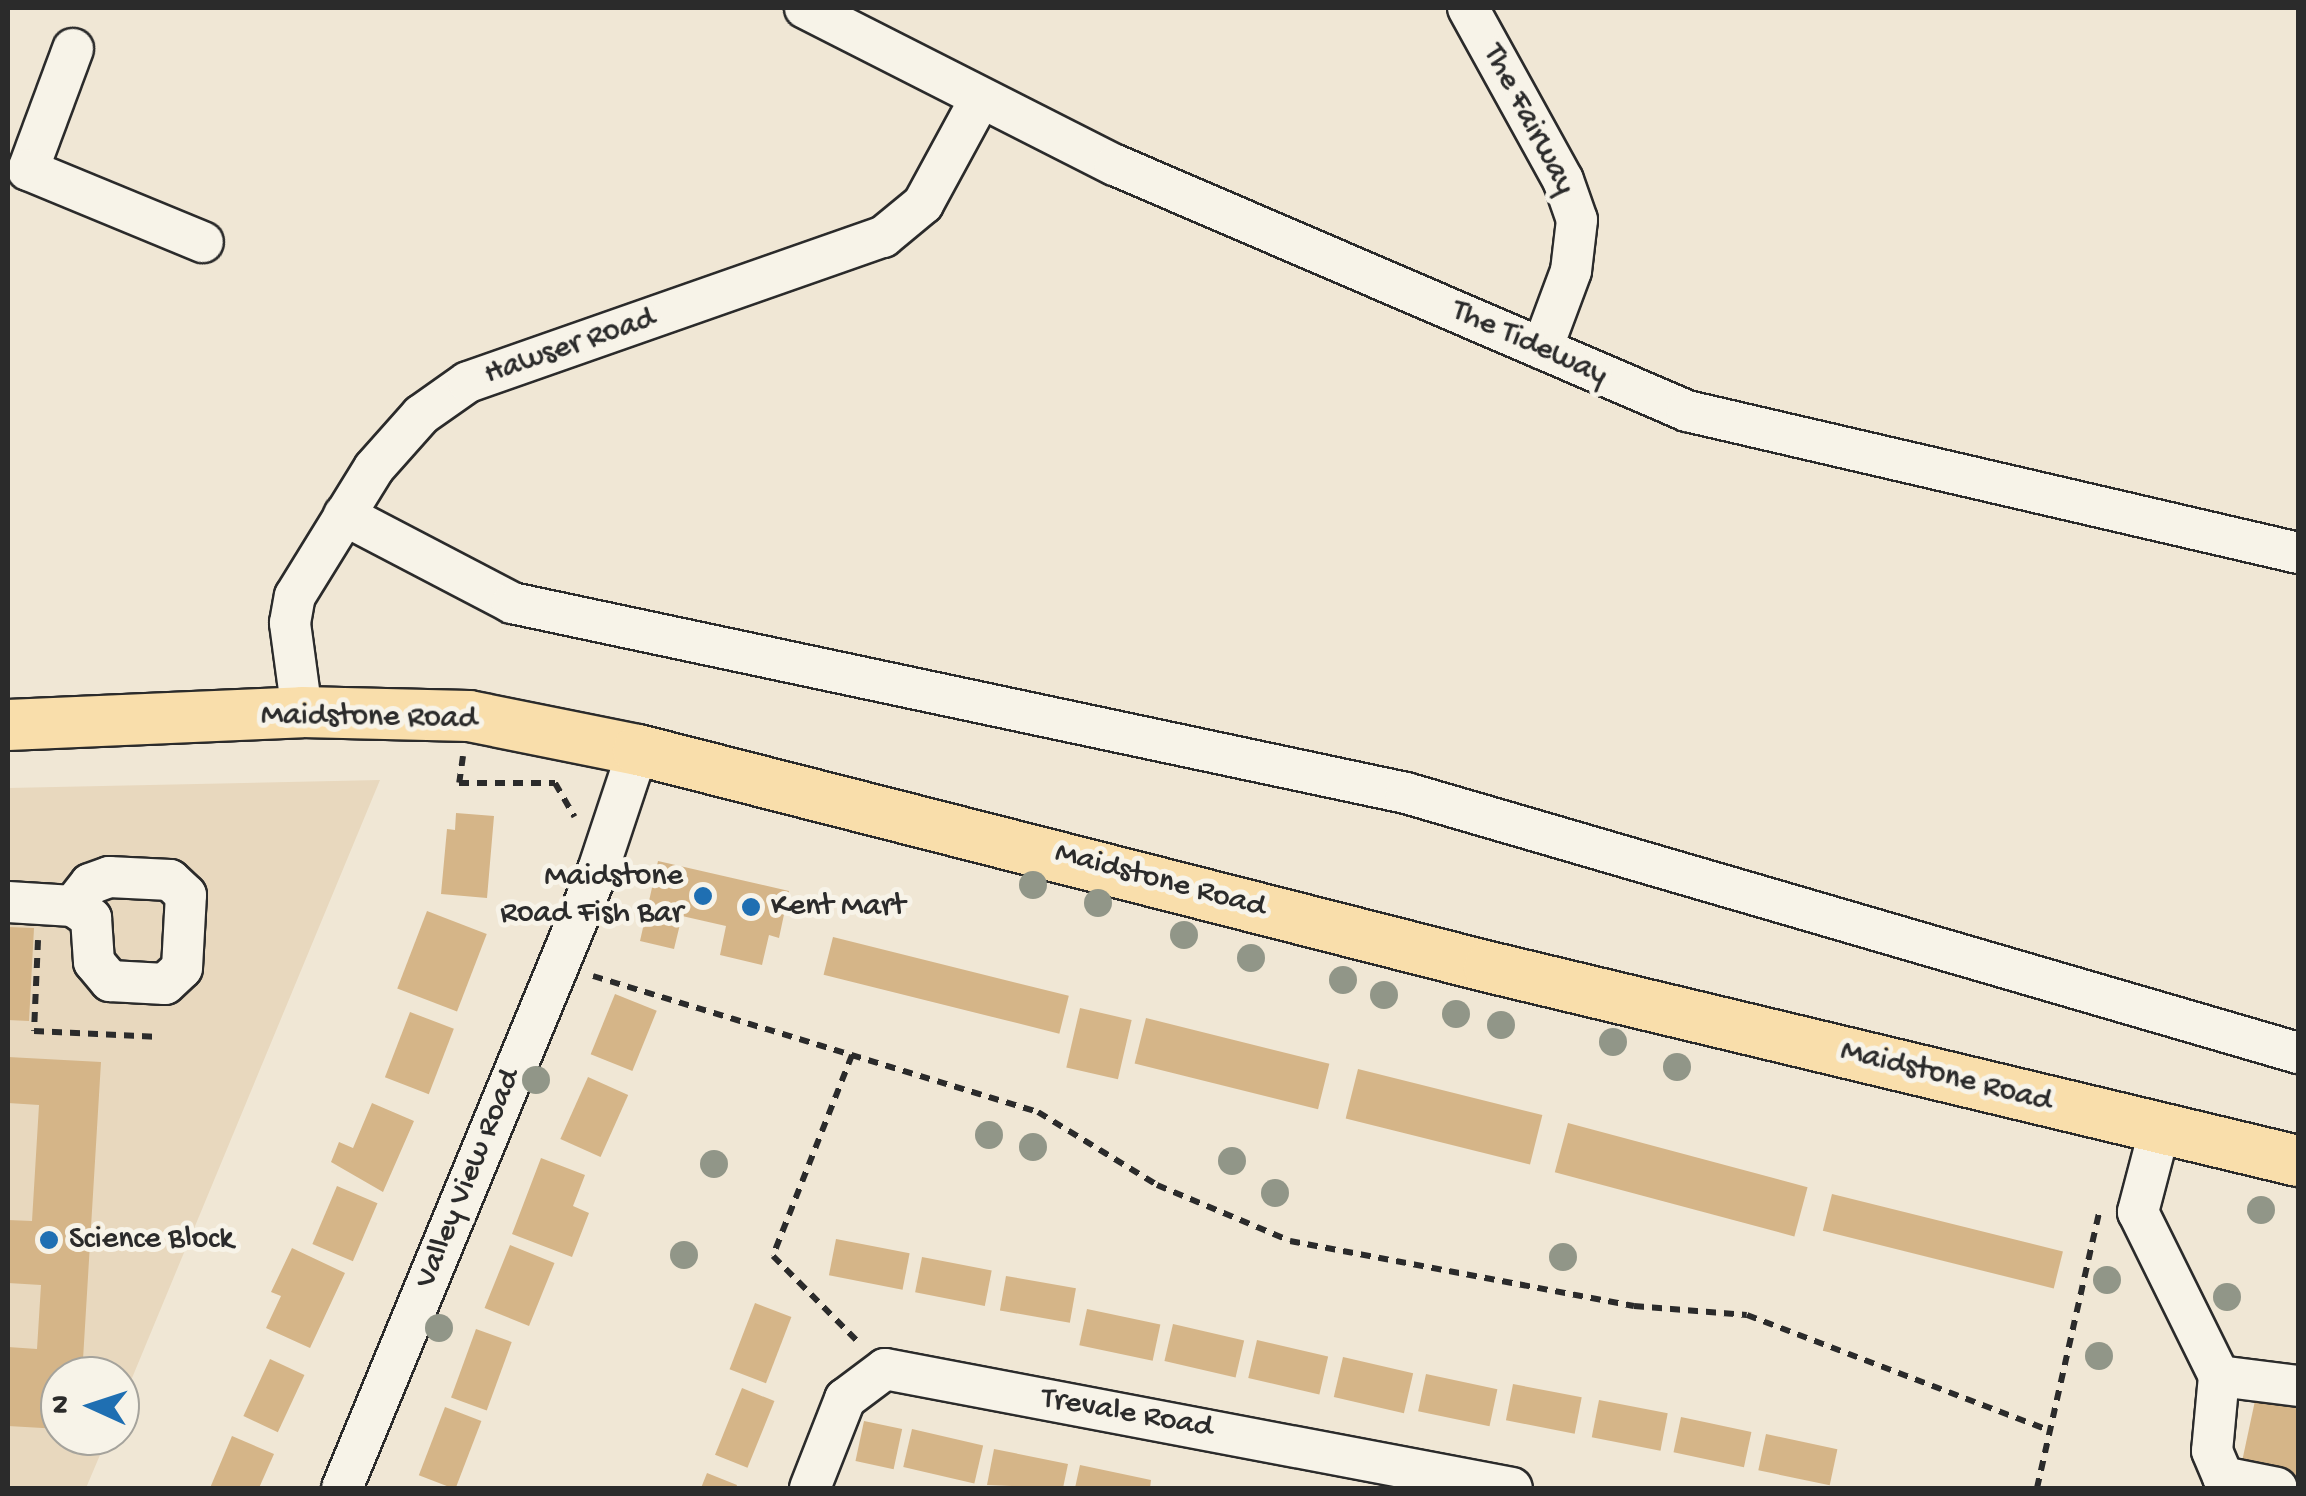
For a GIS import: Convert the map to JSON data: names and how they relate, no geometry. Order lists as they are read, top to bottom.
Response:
{
  "streets": {
    "main road": ["Maidstone Road"],
    "street": [
      "The Fairway",
      "The Tideway",
      "Hawser Road",
      "Valley View Road",
      "Trevale Road"
    ]
  },
  "crossings": [
    ["The Fairway", "The Tideway"],
    ["The Tideway", "Hawser Road"],
    ["Hawser Road", "Maidstone Road"],
    ["Maidstone Road", "Valley View Road"]
  ],
  "places": ["Maidstone Road Fish Bar", "Kent Mart", "Science Block"],
  "north": "left"
}
